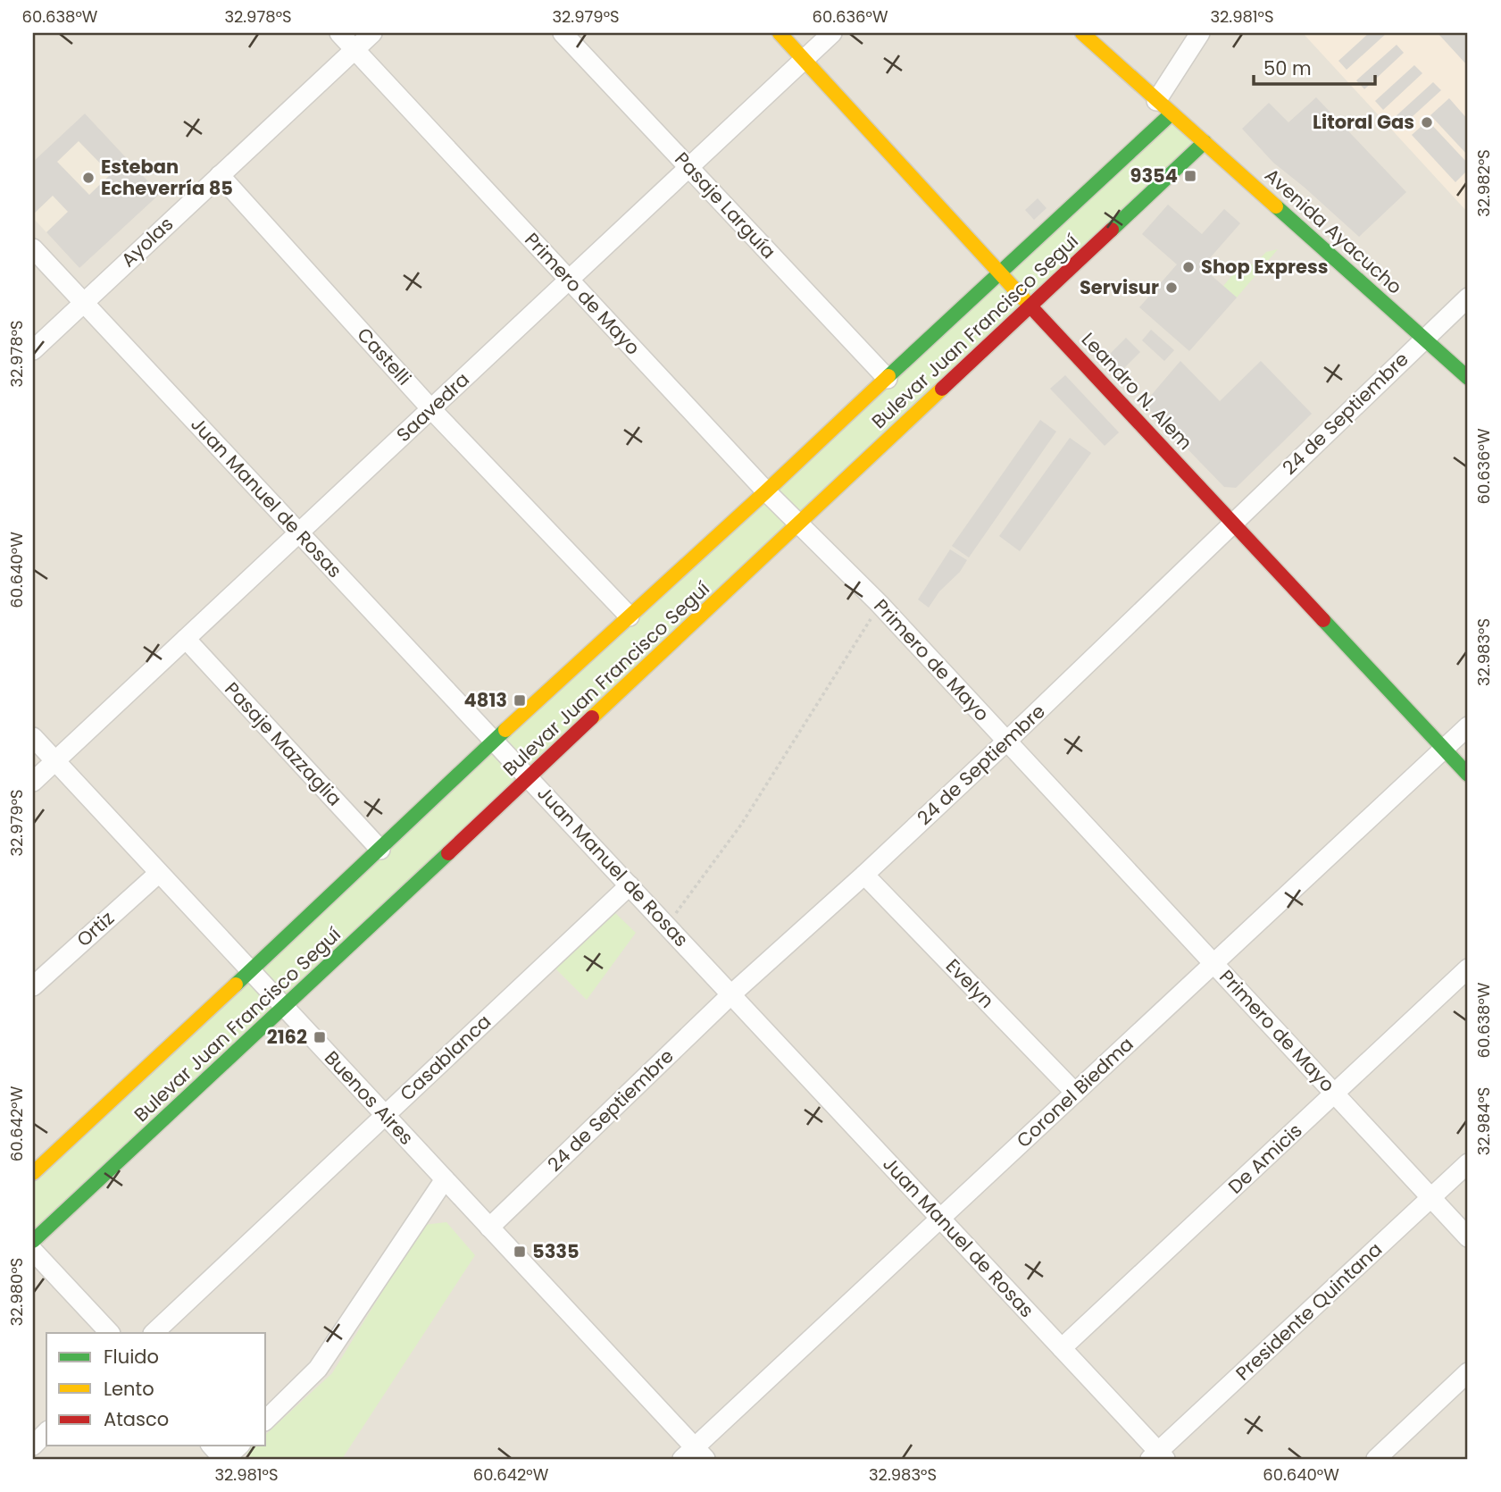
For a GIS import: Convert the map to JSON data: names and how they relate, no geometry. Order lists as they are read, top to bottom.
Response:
{
  "streets": {
    "main road": ["Avenida Ayacucho", "Bulevar Juan Francisco Seguí", "Leandro N. Alem"],
    "street": [
      "Pasaje Larguía",
      "Ayolas",
      "Primero de Mayo",
      "Castelli",
      "Saavedra",
      "24 de Septiembre",
      "Juan Manuel de Rosas",
      "Pasaje Mazzaglia",
      "Ortiz",
      "Evelyn",
      "Casablanca",
      "Coronel Biedma",
      "Buenos Aires",
      "De Amicis",
      "Presidente Quintana"
    ]
  },
  "crossings": [
    ["Pasaje Larguía", "Bulevar Juan Francisco Seguí"],
    ["Pasaje Larguía", "Saavedra"],
    ["Avenida Ayacucho", "Bulevar Juan Francisco Seguí"],
    ["Avenida Ayacucho", "24 de Septiembre"],
    ["Ayolas", "Primero de Mayo"],
    ["Ayolas", "Castelli"],
    ["Ayolas", "Juan Manuel de Rosas"],
    ["Primero de Mayo", "Bulevar Juan Francisco Seguí"],
    ["Primero de Mayo", "Saavedra"],
    ["Primero de Mayo", "24 de Septiembre"],
    ["Primero de Mayo", "Coronel Biedma"],
    ["Primero de Mayo", "De Amicis"],
    ["Primero de Mayo", "Presidente Quintana"],
    ["Bulevar Juan Francisco Seguí", "Castelli"],
    ["Bulevar Juan Francisco Seguí", "Leandro N. Alem"],
    ["Bulevar Juan Francisco Seguí", "Juan Manuel de Rosas"],
    ["Bulevar Juan Francisco Seguí", "Pasaje Mazzaglia"],
    ["Bulevar Juan Francisco Seguí", "Buenos Aires"],
    ["Castelli", "Saavedra"],
    ["Leandro N. Alem", "Saavedra"],
    ["Leandro N. Alem", "24 de Septiembre"],
    ["Leandro N. Alem", "Coronel Biedma"],
    ["Saavedra", "Juan Manuel de Rosas"],
    ["Saavedra", "Pasaje Mazzaglia"],
    ["Saavedra", "Buenos Aires"],
    ["24 de Septiembre", "Juan Manuel de Rosas"],
    ["24 de Septiembre", "Evelyn"],
    ["24 de Septiembre", "Buenos Aires"],
    ["Juan Manuel de Rosas", "Casablanca"],
    ["Juan Manuel de Rosas", "Coronel Biedma"],
    ["Juan Manuel de Rosas", "De Amicis"],
    ["Juan Manuel de Rosas", "Presidente Quintana"],
    ["Ortiz", "Buenos Aires"],
    ["Evelyn", "Coronel Biedma"],
    ["Casablanca", "Buenos Aires"],
    ["Coronel Biedma", "Buenos Aires"]
  ],
  "places": {
    "other": [
      "Litoral Gas",
      "Esteban Echeverría 85",
      "Shop Express",
      "Servisur"
    ],
    "transit": [
      "9354",
      "4813",
      "2162",
      "5335"
    ]
  },
  "legend": ["Fluido", "Lento", "Atasco"],
  "scale_bar": "50 m",
  "coordinates": [
    "60.638°W",
    "32.978°S",
    "32.979°S",
    "60.636°W",
    "32.981°S",
    "32.982°S",
    "60.640°W",
    "32.983°S",
    "32.984°S",
    "60.642°W",
    "32.980°S"
  ]
}
